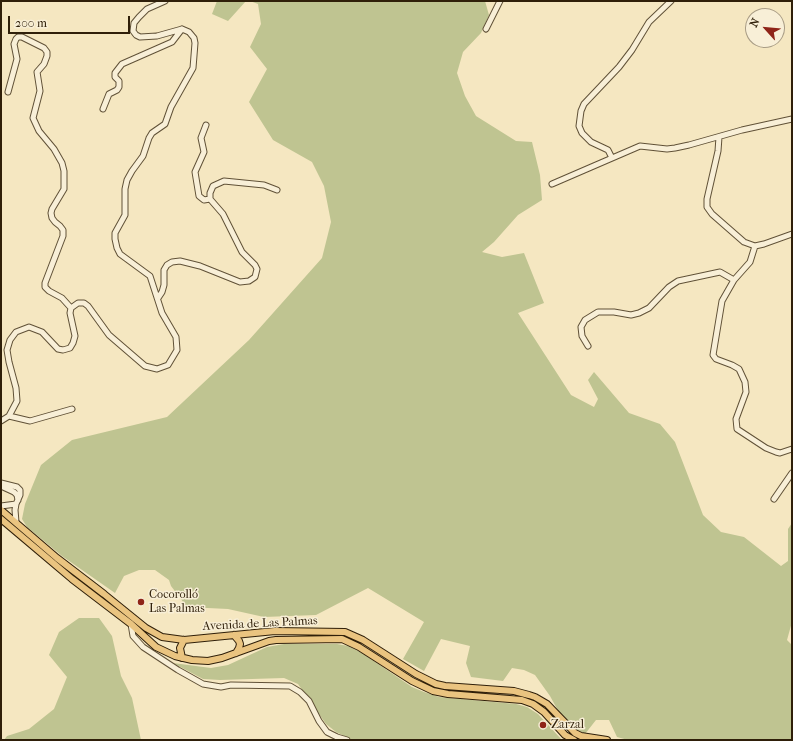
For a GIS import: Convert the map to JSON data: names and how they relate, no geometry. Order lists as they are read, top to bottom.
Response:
{
  "streets": {
    "main road": ["Avenida de Las Palmas"]
  },
  "places": ["Cocorolló Las Palmas", "Zarzal"],
  "scale_bar": "200 m",
  "north": "top left"
}
